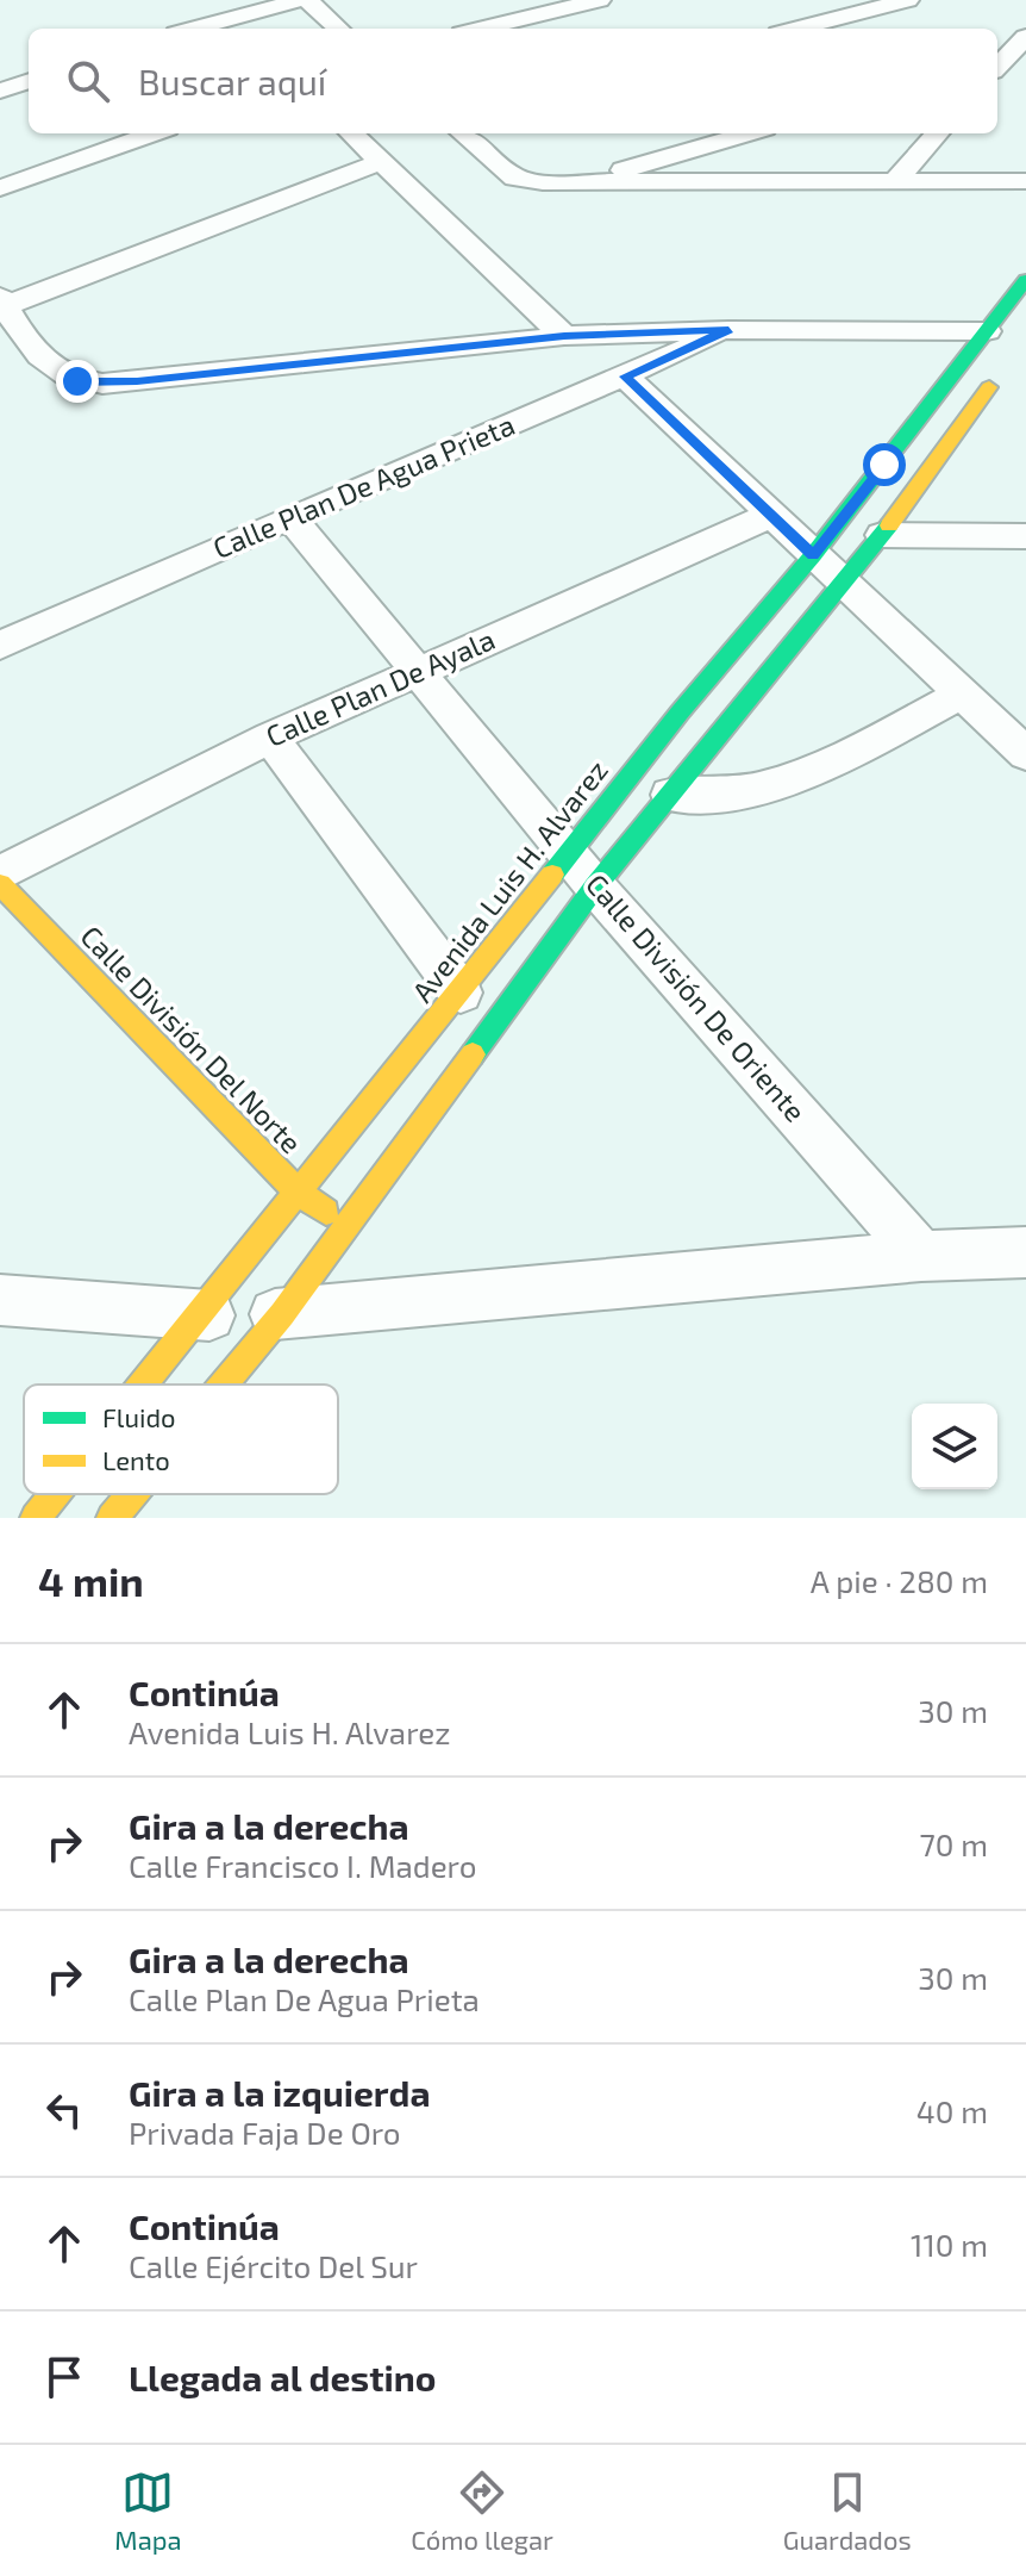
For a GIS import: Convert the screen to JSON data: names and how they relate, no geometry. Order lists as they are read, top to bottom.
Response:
{
  "streets": {
    "main road": ["Avenida Luis H. Alvarez", "Calle División Del Norte"],
    "street": ["Calle Plan De Agua Prieta", "Calle Plan De Ayala", "Calle División De Oriente"]
  },
  "crossings": [
    ["Calle Plan De Agua Prieta", "Calle División De Oriente"],
    ["Calle Plan De Ayala", "Calle División De Oriente"],
    ["Avenida Luis H. Alvarez", "Calle División De Oriente"],
    ["Avenida Luis H. Alvarez", "Calle División Del Norte"]
  ],
  "legend": ["Fluido", "Lento"],
  "page": {
    "search": "Buscar aquí",
    "heading": ["4 min", "A pie · 280 m"],
    "list": [
      ["Continúa", "Avenida Luis H. Alvarez", "30 m"],
      ["Gira a la derecha", "Calle Francisco I. Madero", "70 m"],
      ["Gira a la derecha", "Calle Plan De Agua Prieta", "30 m"],
      ["Gira a la izquierda", "Privada Faja De Oro", "40 m"],
      ["Continúa", "Calle Ejército Del Sur", "110 m"],
      "Llegada al destino"
    ],
    "nav": ["Mapa", "Cómo llegar", "Guardados"]
  }
}
